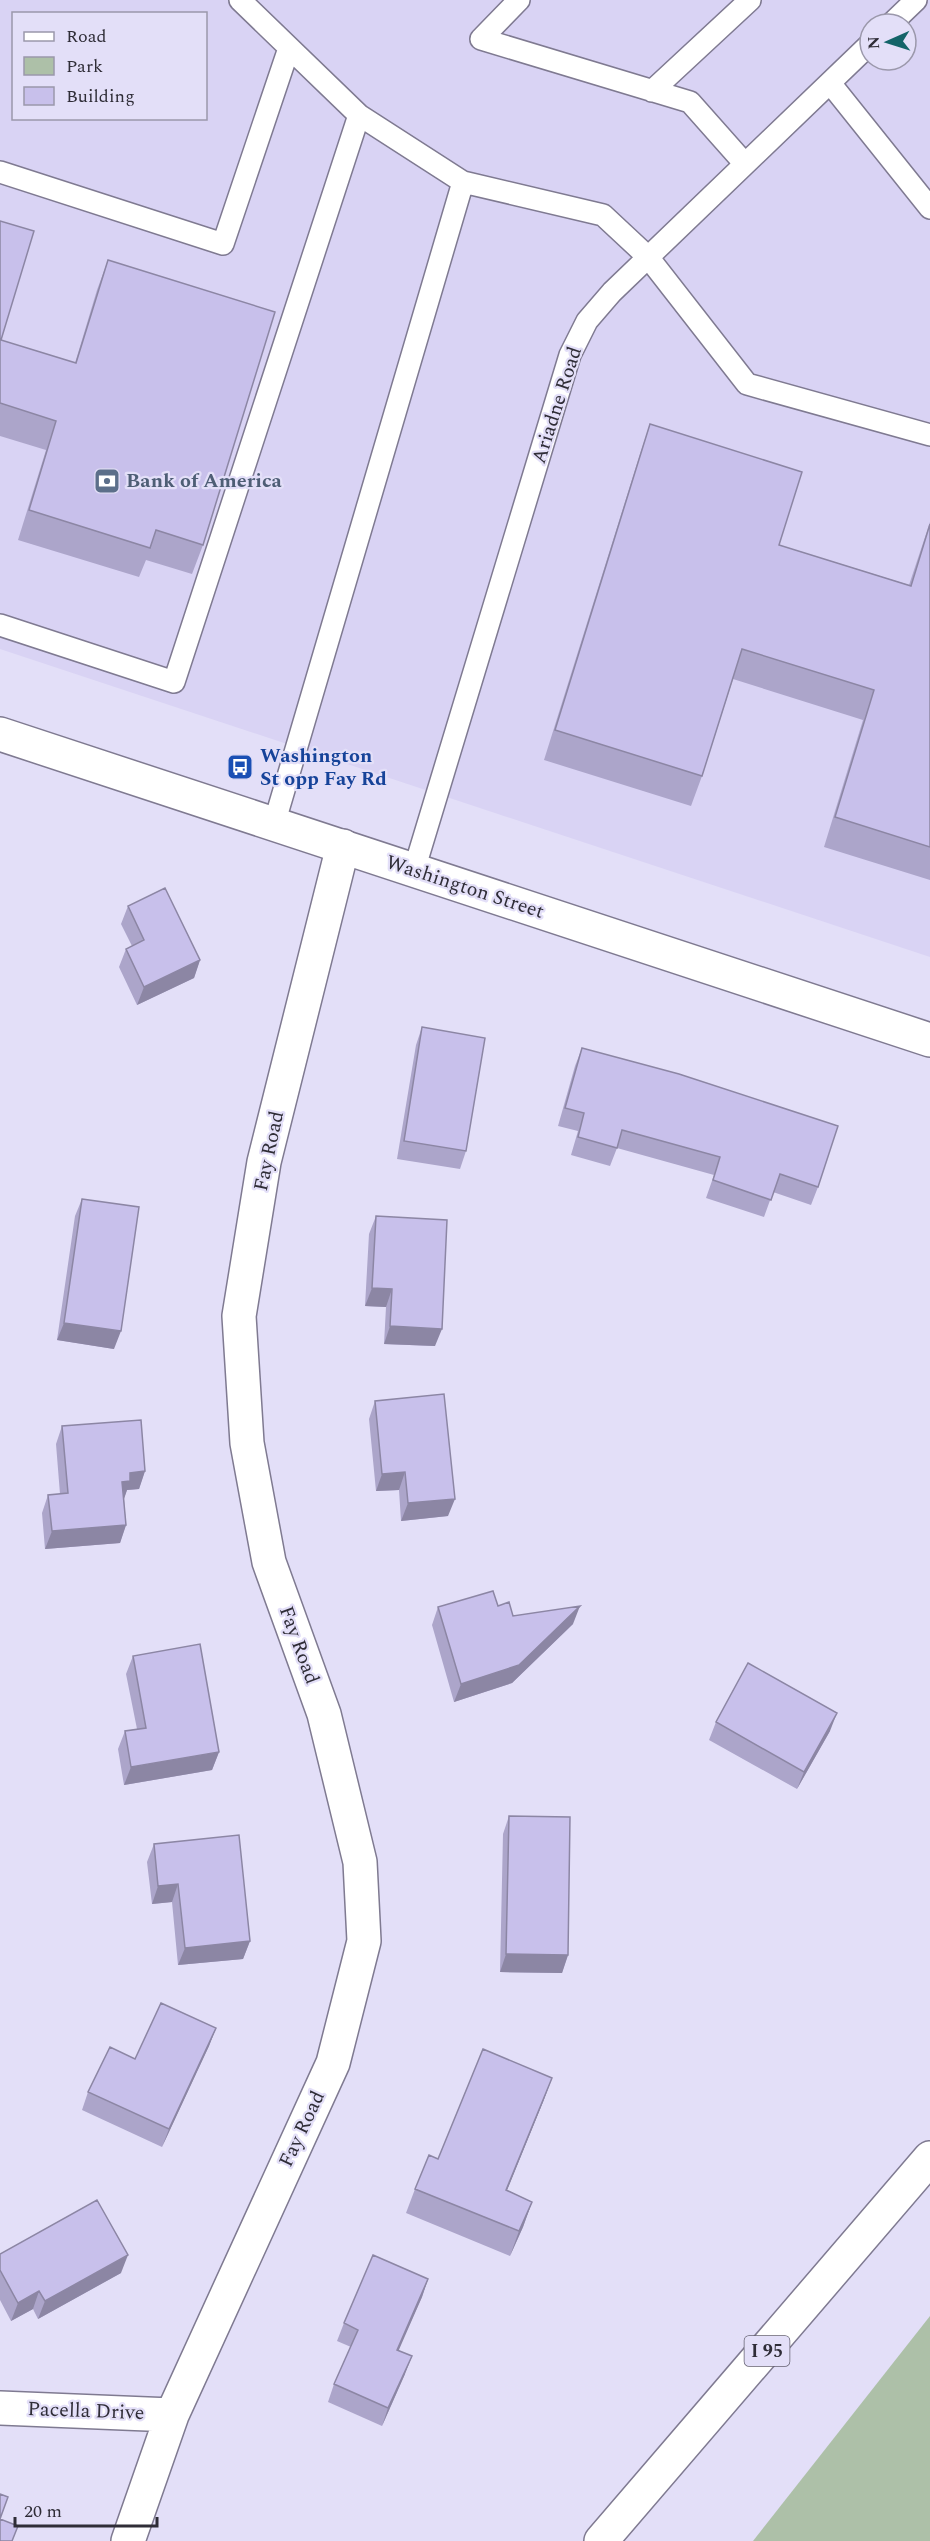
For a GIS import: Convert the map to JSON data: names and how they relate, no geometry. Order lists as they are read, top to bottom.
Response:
{
  "streets": {
    "main road": [
      "Washington Street",
      "Fay Road",
      "I 95",
      "Pacella Drive"
    ],
    "lane": ["Ariadne Road"]
  },
  "crossings": [
    ["Ariadne Road", "Washington Street"],
    ["Washington Street", "Fay Road"],
    ["Fay Road", "Pacella Drive"]
  ],
  "places": {
    "bank": ["Bank of America"],
    "bus stop": ["Washington St opp Fay Rd"]
  },
  "legend": ["Road", "Park", "Building"],
  "scale_bar": "20 m",
  "north": "left"
}
